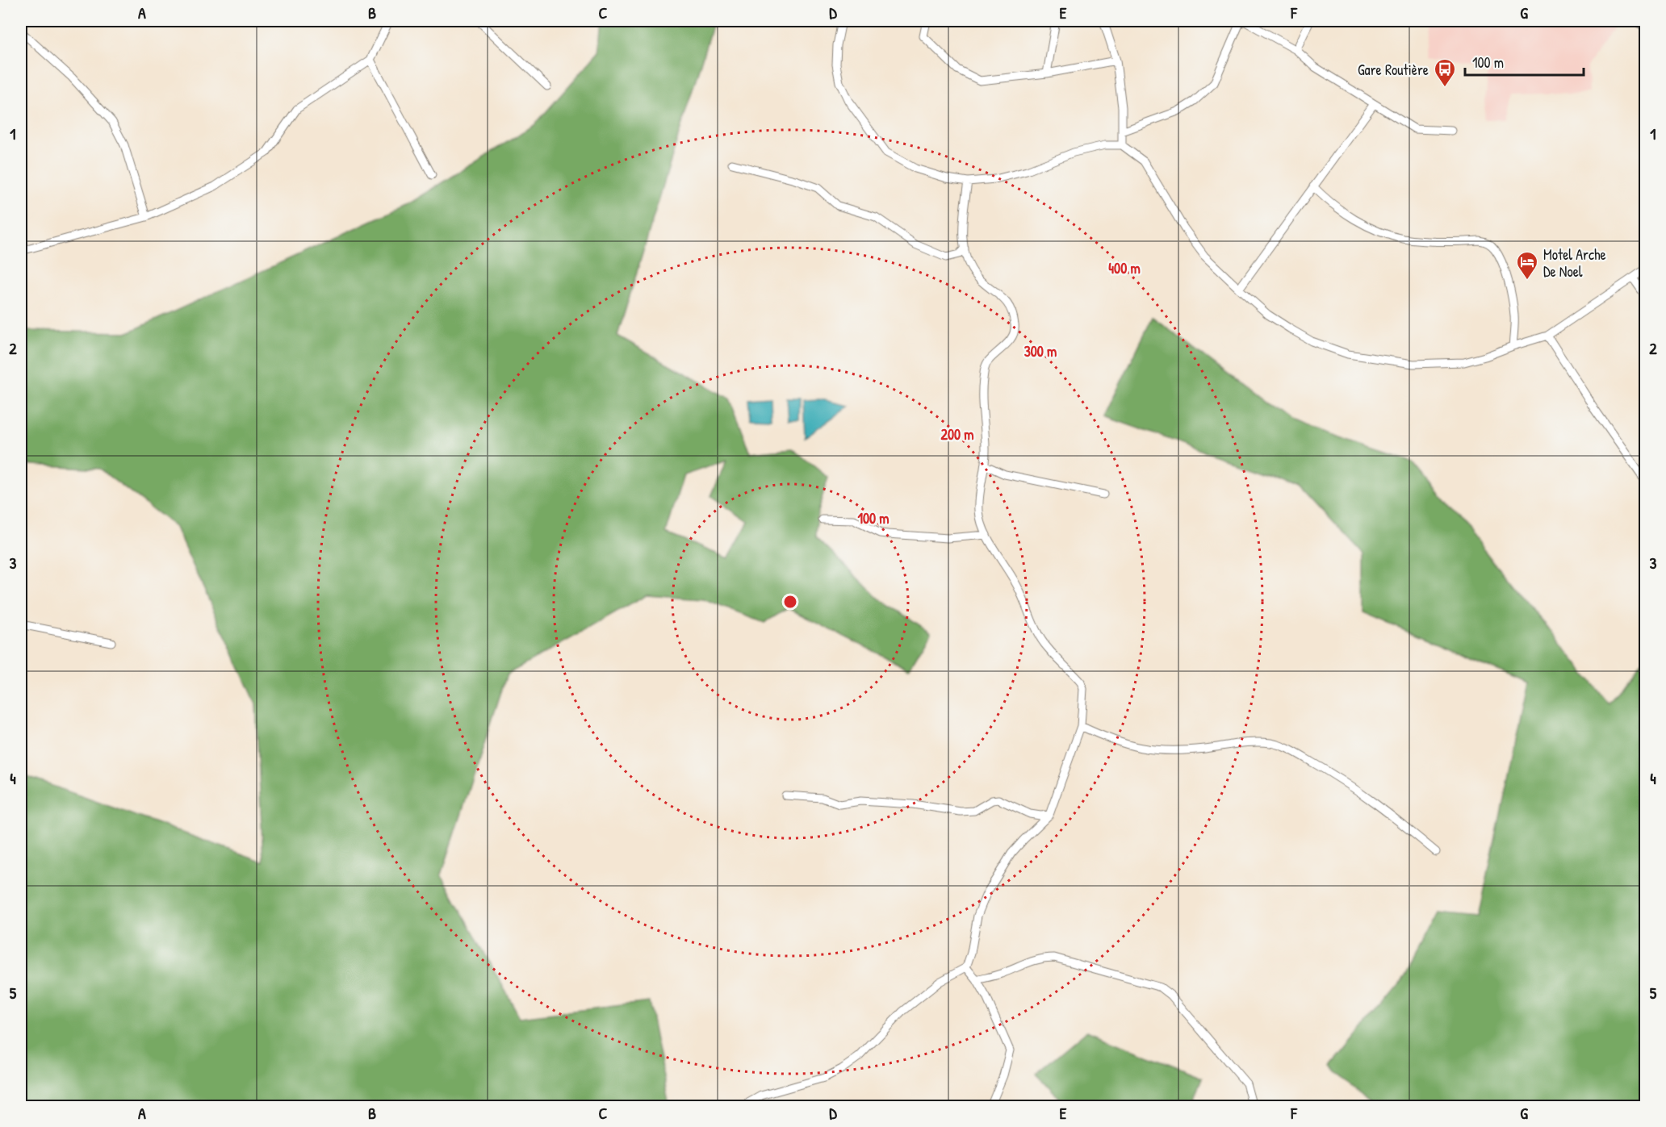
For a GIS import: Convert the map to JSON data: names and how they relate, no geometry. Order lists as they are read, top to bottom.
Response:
{
  "places": {
    "bus stop": ["Gare Routière"],
    "hotel": ["Motel Arche De Noel"]
  },
  "scale_bar": "100 m",
  "grid": {
    "columns": [
      "A",
      "B",
      "C",
      "D",
      "E",
      "F",
      "G"
    ],
    "rows": [
      "1",
      "2",
      "3",
      "4",
      "5"
    ]
  },
  "rings": [
    "400 m",
    "300 m",
    "200 m",
    "100 m"
  ]
}
